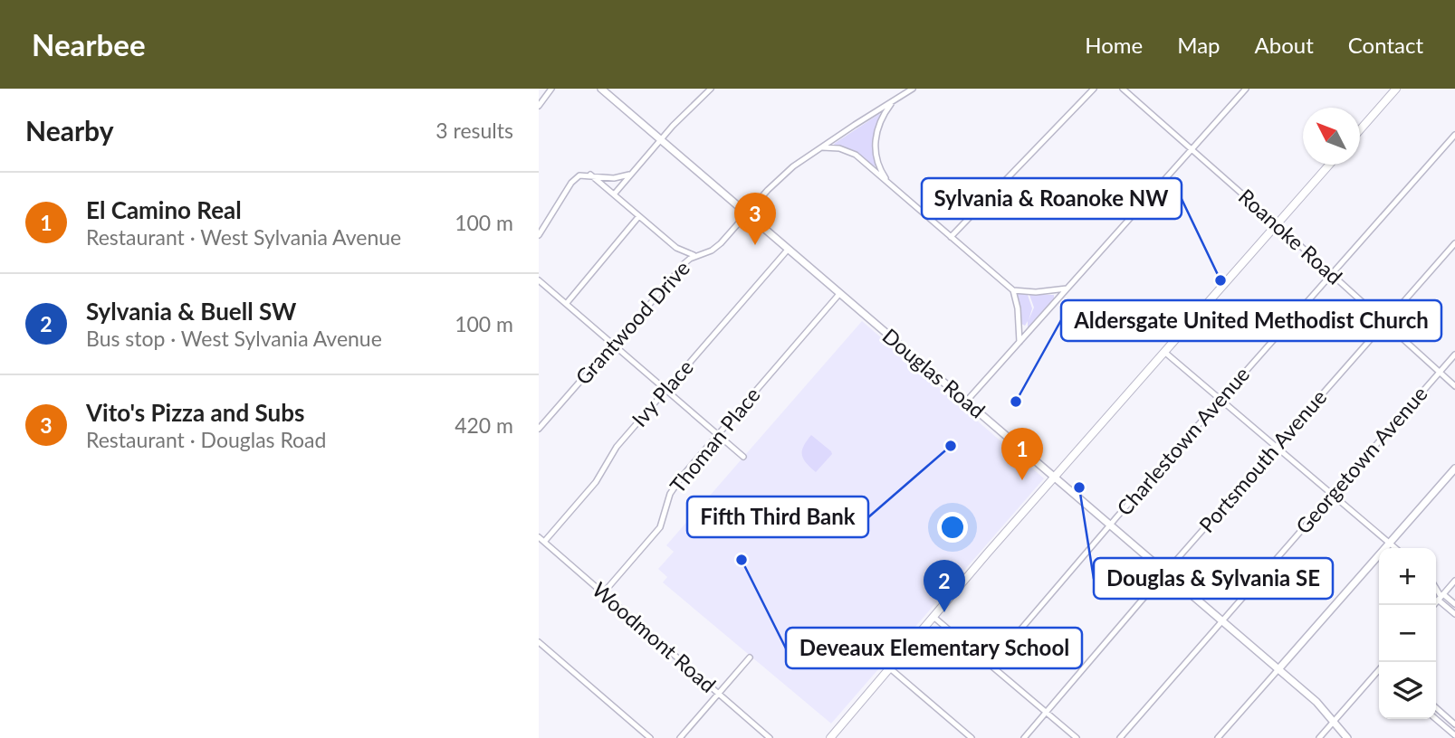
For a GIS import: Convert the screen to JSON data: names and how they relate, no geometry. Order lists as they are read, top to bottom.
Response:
{
  "streets": {
    "street": [
      "Roanoke Road",
      "Grantwood Drive",
      "Douglas Road",
      "Ivy Place",
      "Thoman Place",
      "Charlestown Avenue",
      "Georgetown Avenue",
      "Portsmouth Avenue",
      "Woodmont Road"
    ]
  },
  "crossings": [
    ["Roanoke Road", "Charlestown Avenue"],
    ["Roanoke Road", "Georgetown Avenue"],
    ["Roanoke Road", "Portsmouth Avenue"],
    ["Grantwood Drive", "Douglas Road"],
    ["Douglas Road", "Ivy Place"],
    ["Douglas Road", "Thoman Place"],
    ["Douglas Road", "Charlestown Avenue"],
    ["Douglas Road", "Georgetown Avenue"],
    ["Douglas Road", "Portsmouth Avenue"],
    ["Ivy Place", "Woodmont Road"],
    ["Thoman Place", "Woodmont Road"]
  ],
  "places": [
    "Sylvania & Roanoke NW",
    "Aldersgate United Methodist Church",
    "Fifth Third Bank",
    "Douglas & Sylvania SE",
    "Deveaux Elementary School"
  ],
  "north": "top left",
  "page": {
    "header": "Nearbee",
    "nav": [
      "Home",
      "Map",
      "About",
      "Contact"
    ],
    "heading": ["Nearby", "3 results"],
    "list": [
      {
        "mark": "1",
        "name": "El Camino Real",
        "note": "Restaurant · West Sylvania Avenue",
        "value": "100 m"
      },
      {
        "mark": "2",
        "name": "Sylvania & Buell SW",
        "note": "Bus stop · West Sylvania Avenue",
        "value": "100 m"
      },
      {
        "mark": "3",
        "name": "Vito's Pizza and Subs",
        "note": "Restaurant · Douglas Road",
        "value": "420 m"
      }
    ],
    "pins": ["3", "1", "2"],
    "map_buttons": ["+", "−"]
  }
}
